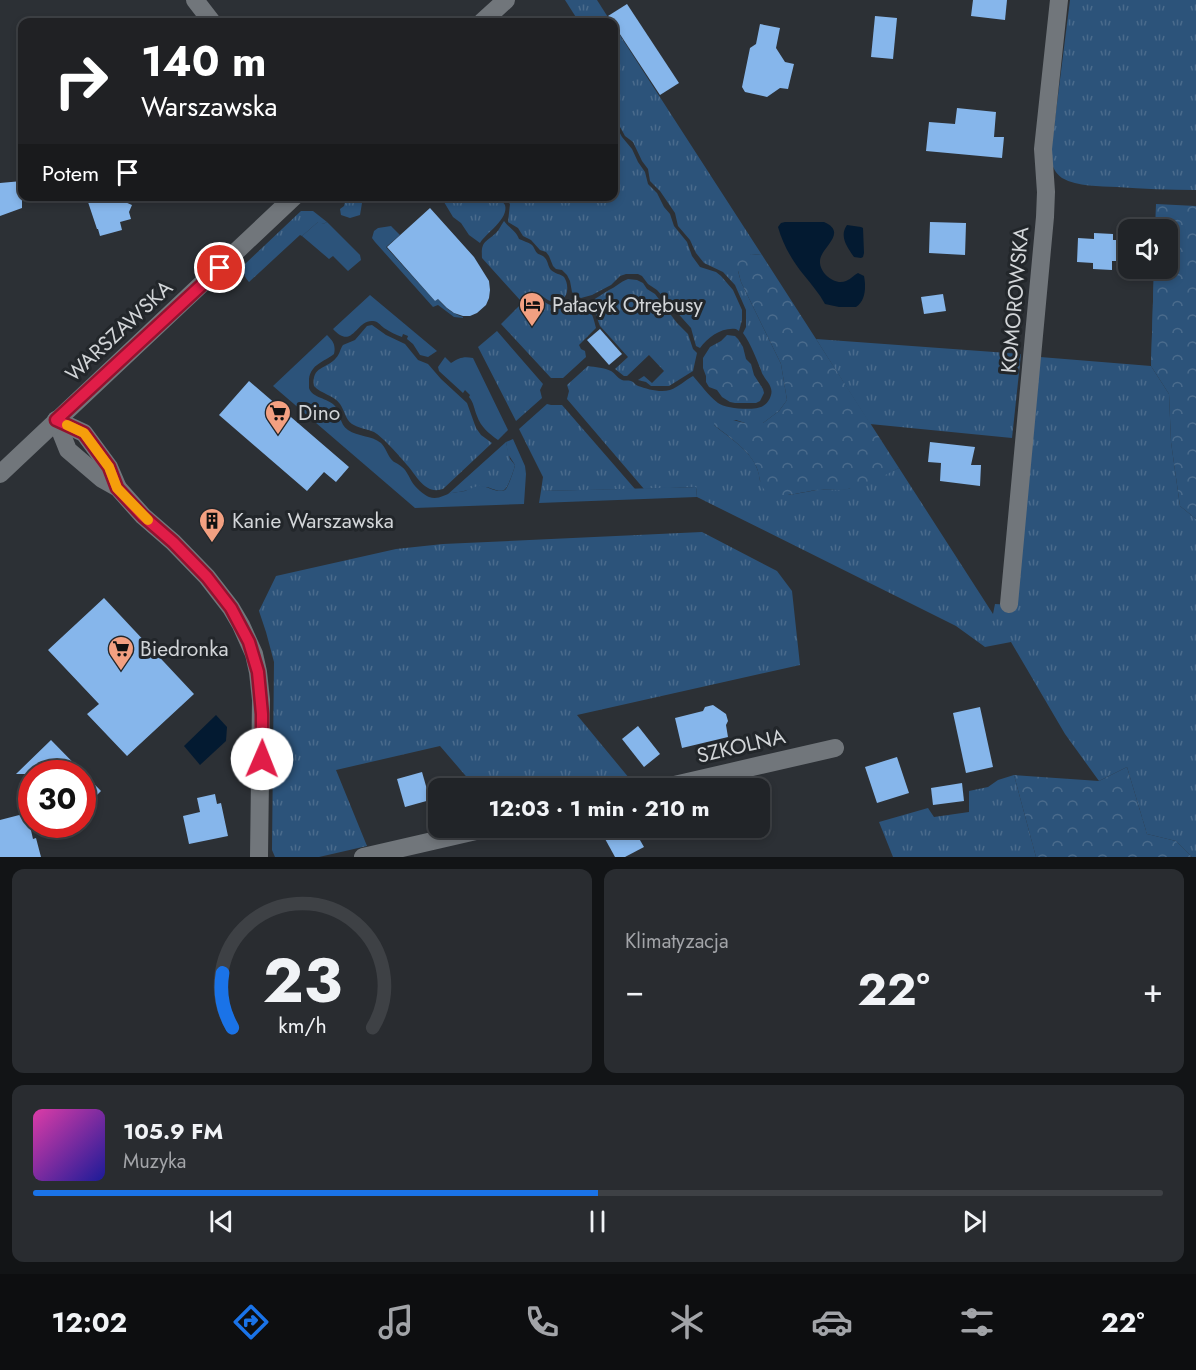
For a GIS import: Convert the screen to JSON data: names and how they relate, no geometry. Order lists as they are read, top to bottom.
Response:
{
  "streets": {
    "street": ["KOMOROWSKA", "WARSZAWSKA", "SZKOLNA"]
  },
  "places": {
    "hotel": ["Pałacyk Otrębusy"],
    "supermarket": ["Dino", "Biedronka"],
    "building": ["Kanie Warszawska"]
  },
  "page": {
    "turn": ["140 m", "Warszawska"],
    "then": "Potem",
    "limit": "30",
    "trip": "12:03 · 1 min · 210 m",
    "tile": "Klimatyzacja",
    "heat": ["−", "22°", "+"],
    "song": ["105.9 FM", "Muzyka"],
    "tabs": ["12:02", "22°"],
    "gauge": ["23", "km/h"]
  }
}
